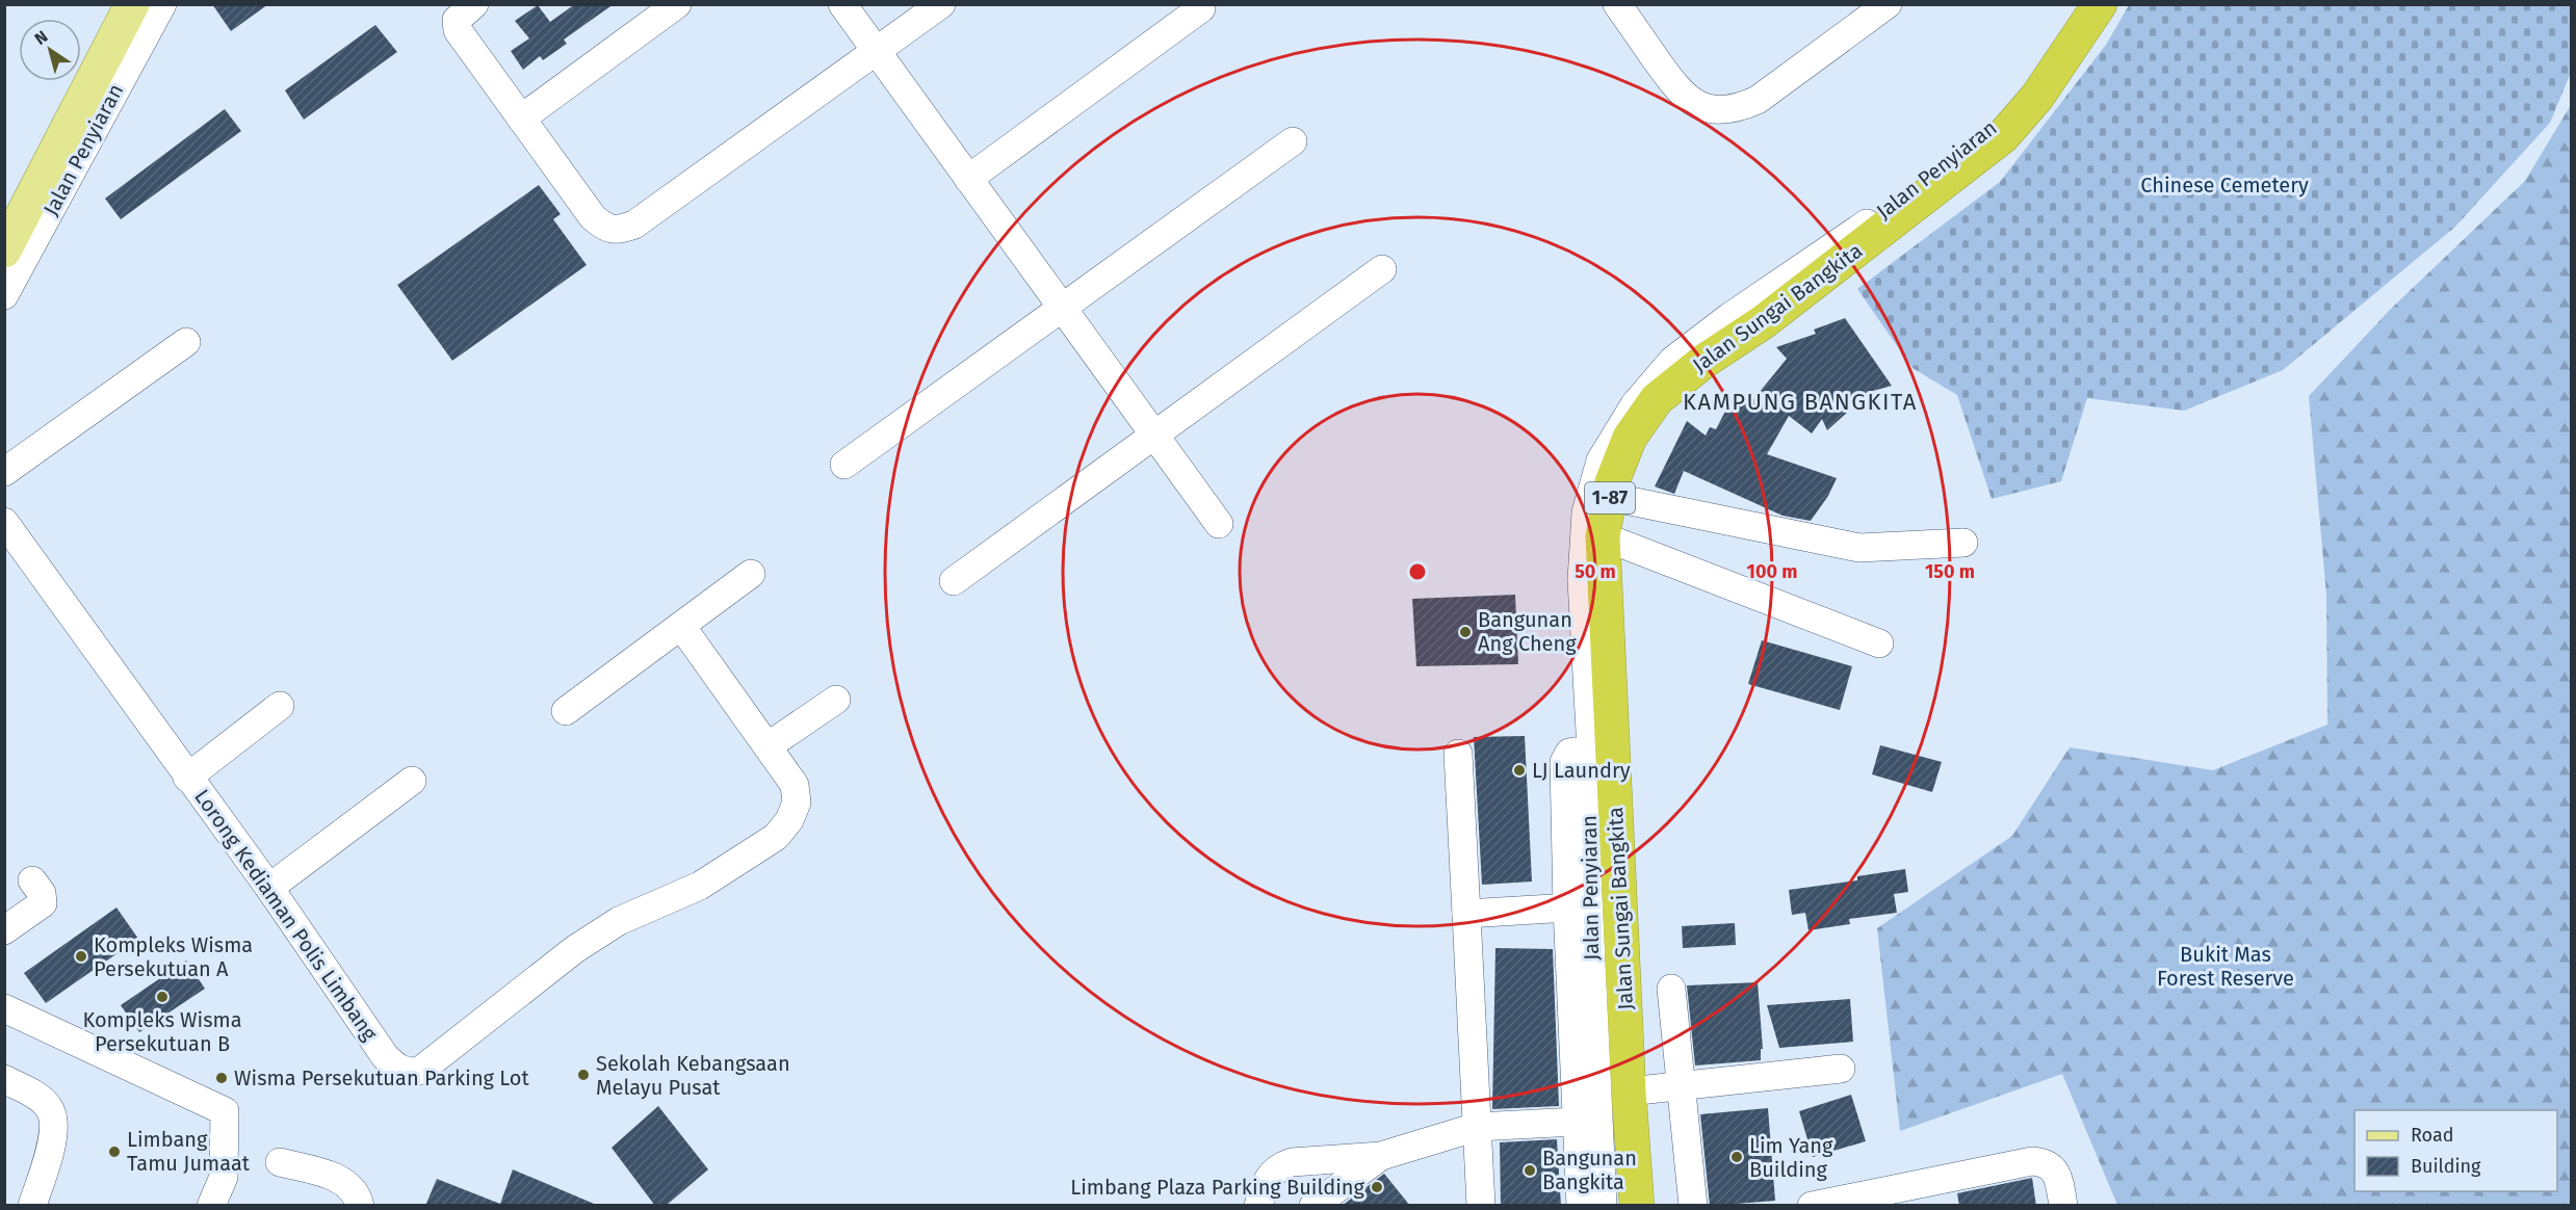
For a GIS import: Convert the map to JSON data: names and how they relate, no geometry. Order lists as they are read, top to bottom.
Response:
{
  "streets": {
    "highway": ["Jalan Sungai Bangkita", "1-87"],
    "street": ["Jalan Penyiaran", "Lorong Kediaman Polis Limbang"]
  },
  "crossings": [
    ["Jalan Penyiaran", "Jalan Sungai Bangkita"]
  ],
  "districts": ["KAMPUNG BANGKITA"],
  "parks": ["Chinese Cemetery", "Bukit Mas Forest Reserve"],
  "places": [
    "Bangunan Ang Cheng",
    "LJ Laundry",
    "Kompleks Wisma Persekutuan A",
    "Kompleks Wisma Persekutuan B",
    "Sekolah Kebangsaan Melayu Pusat",
    "Wisma Persekutuan Parking Lot",
    "Limbang Tamu Jumaat",
    "Lim Yang Building",
    "Bangunan Bangkita",
    "Limbang Plaza Parking Building"
  ],
  "legend": ["Road", "Building"],
  "north": "top left",
  "rings": ["50 m", "100 m", "150 m"]
}
